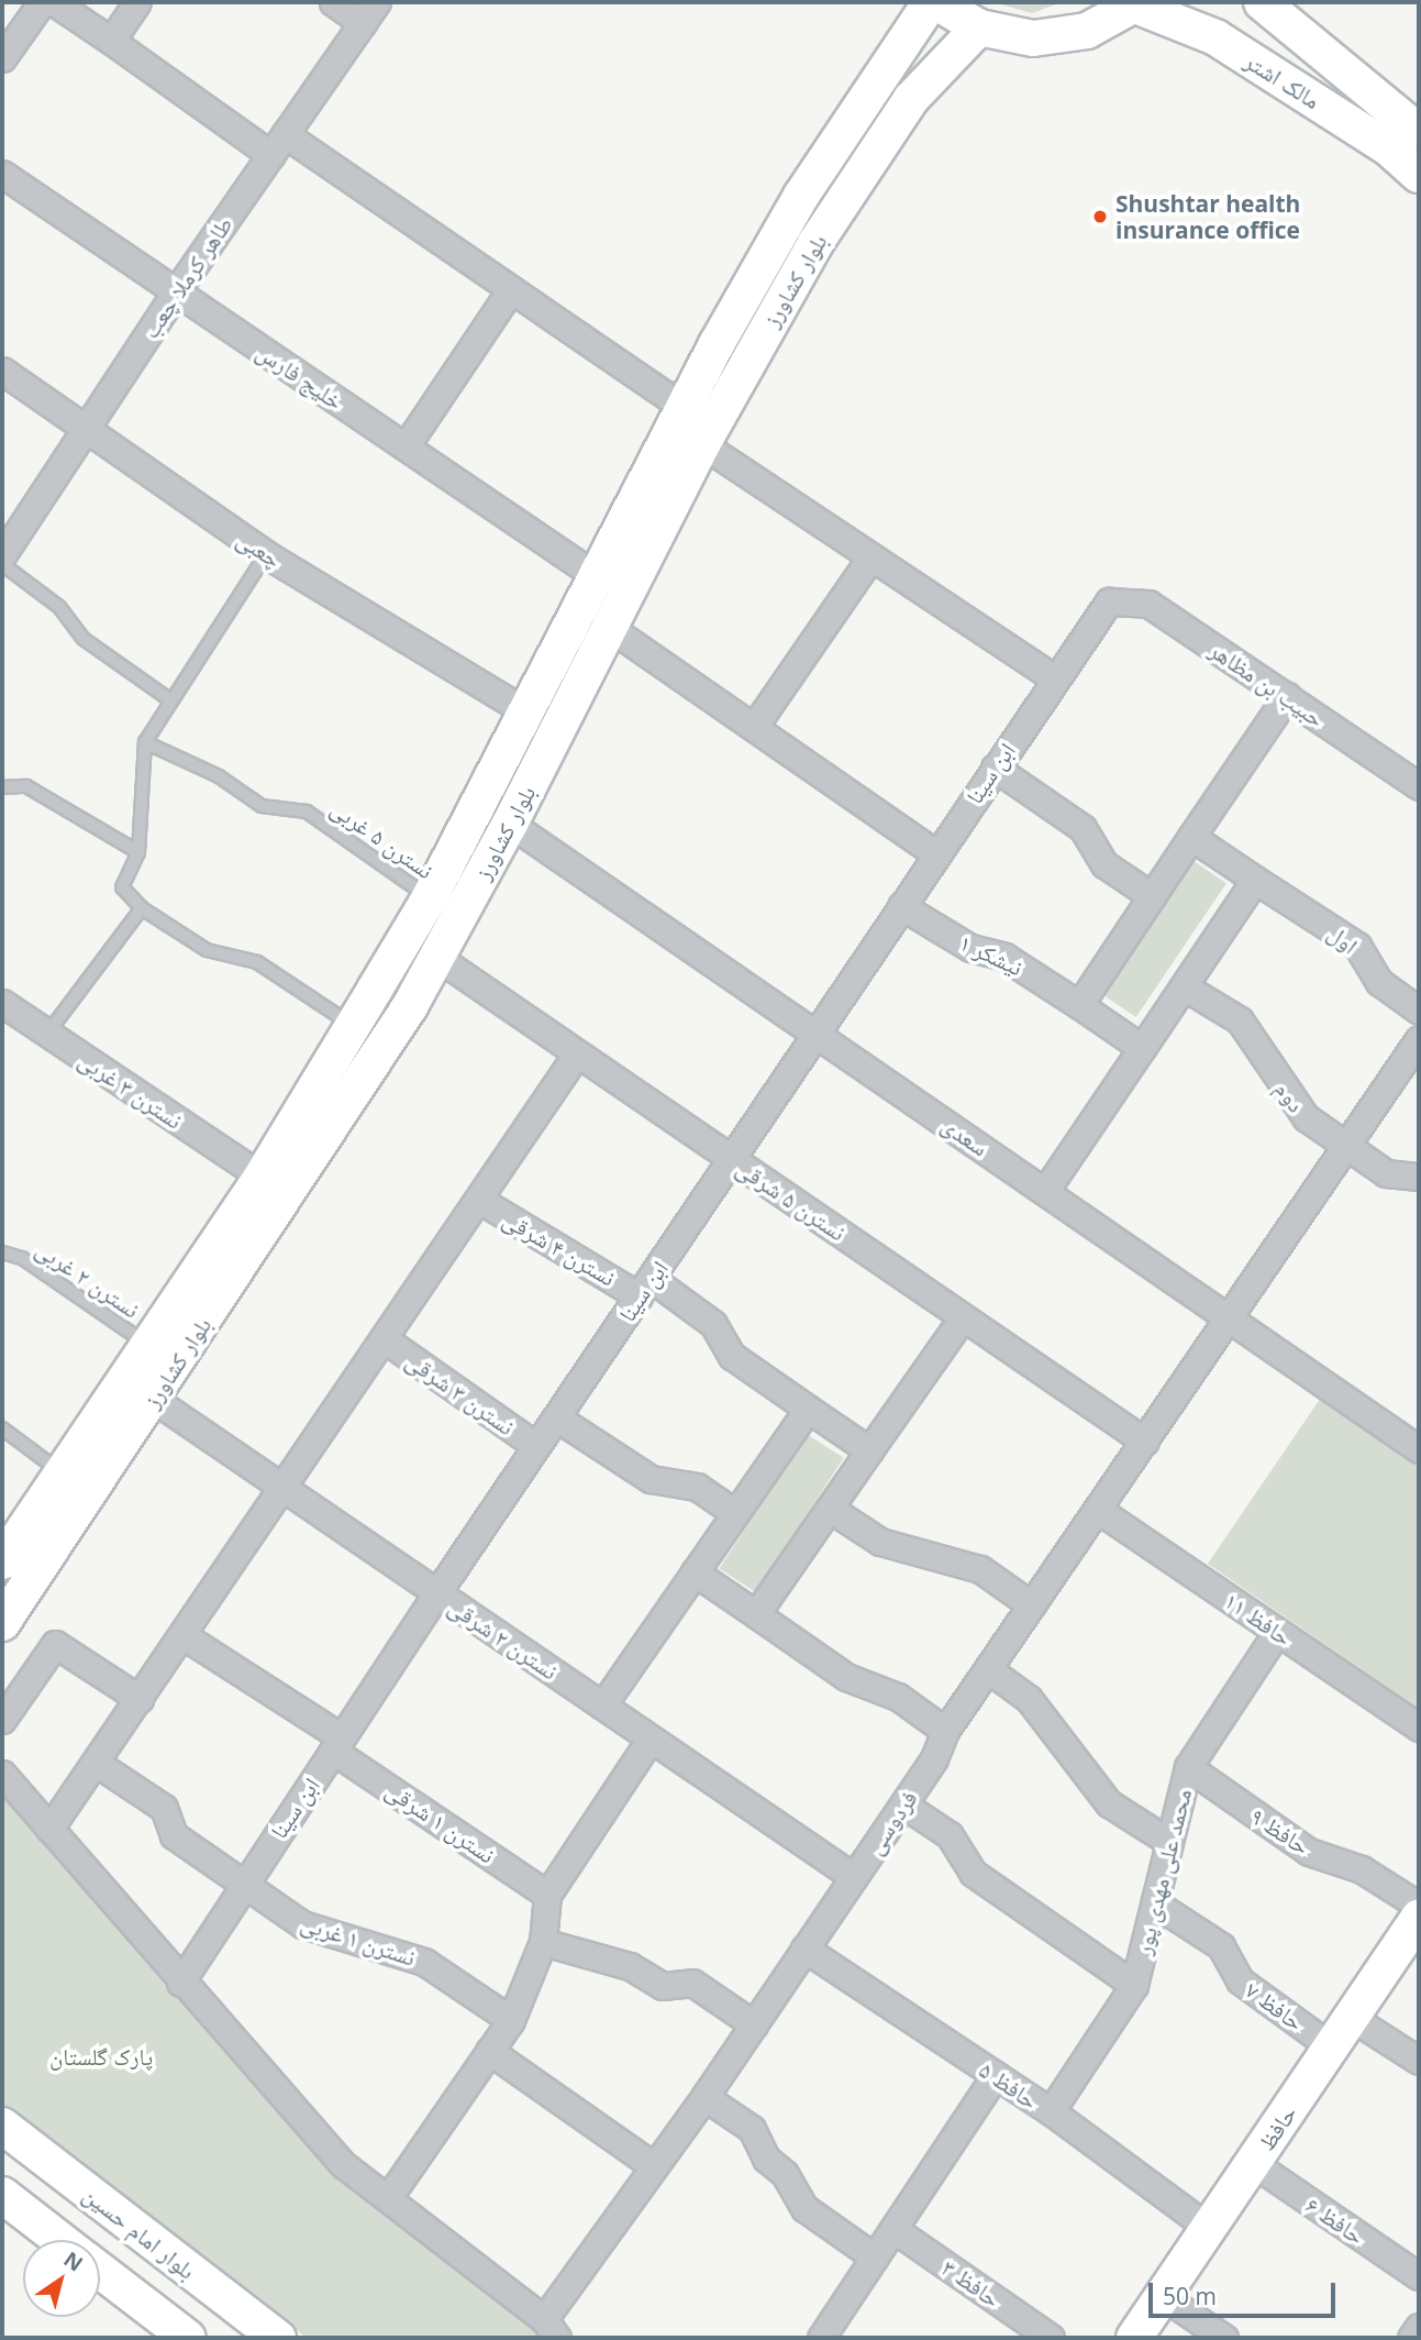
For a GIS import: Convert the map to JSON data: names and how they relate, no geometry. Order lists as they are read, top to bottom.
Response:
{
  "streets": {
    "main road": [
      "مالک اشتر",
      "بلوار کشاورز",
      "حافظ",
      "بلوار امام حسین"
    ],
    "street": [
      "طاهر کرملا چعب",
      "خلیج فارس",
      "چعبی",
      "حبیب بن مظاهر",
      "ابن سینا",
      "اول",
      "نیشکر ۱",
      "نسترن ۳ غربی",
      "دوم",
      "سعدی",
      "نسترن ۵ شرقی",
      "نسترن ۴ شرقی",
      "نسترن ۳ شرقی",
      "حافظ ۱۱",
      "نسترن ۲ شرقی",
      "نسترن ۱ شرقی",
      "فردوسی",
      "حافظ ۹",
      "محمد علی مهدی پور",
      "نسترن ۱ غربی",
      "حافظ ۷",
      "حافظ ۵",
      "حافظ ۶",
      "حافظ ۳"
    ],
    "lane": ["نسترن ۵ غربی", "نسترن ۲ غربی"]
  },
  "crossings": [
    ["طاهر کرملا چعب", "خلیج فارس"],
    ["طاهر کرملا چعب", "چعبی"],
    ["بلوار کشاورز", "خلیج فارس"],
    ["بلوار کشاورز", "چعبی"],
    ["بلوار کشاورز", "نسترن ۵ غربی"],
    ["بلوار کشاورز", "نسترن ۳ غربی"],
    ["بلوار کشاورز", "سعدی"],
    ["بلوار کشاورز", "نسترن ۵ شرقی"],
    ["بلوار کشاورز", "نسترن ۲ غربی"],
    ["بلوار کشاورز", "نسترن ۲ شرقی"],
    ["حبیب بن مظاهر", "ابن سینا"],
    ["ابن سینا", "نیشکر ۱"],
    ["ابن سینا", "سعدی"],
    ["ابن سینا", "نسترن ۵ شرقی"],
    ["ابن سینا", "نسترن ۴ شرقی"],
    ["ابن سینا", "نسترن ۳ شرقی"],
    ["ابن سینا", "نسترن ۲ شرقی"],
    ["ابن سینا", "نسترن ۱ شرقی"],
    ["ابن سینا", "نسترن ۱ غربی"],
    ["دوم", "فردوسی"],
    ["سعدی", "فردوسی"],
    ["نسترن ۵ شرقی", "فردوسی"],
    ["حافظ ۱۱", "فردوسی"],
    ["حافظ ۱۱", "محمد علی مهدی پور"],
    ["نسترن ۲ شرقی", "فردوسی"],
    ["فردوسی", "حافظ ۵"],
    ["حافظ ۹", "محمد علی مهدی پور"],
    ["محمد علی مهدی پور", "حافظ ۷"],
    ["محمد علی مهدی پور", "حافظ ۵"],
    ["حافظ ۷", "حافظ"],
    ["حافظ ۵", "حافظ"],
    ["حافظ", "حافظ ۶"]
  ],
  "parks": ["پارک گلستان"],
  "places": ["Shushtar health insurance office"],
  "scale_bar": "50 m",
  "north": "top right"
}
